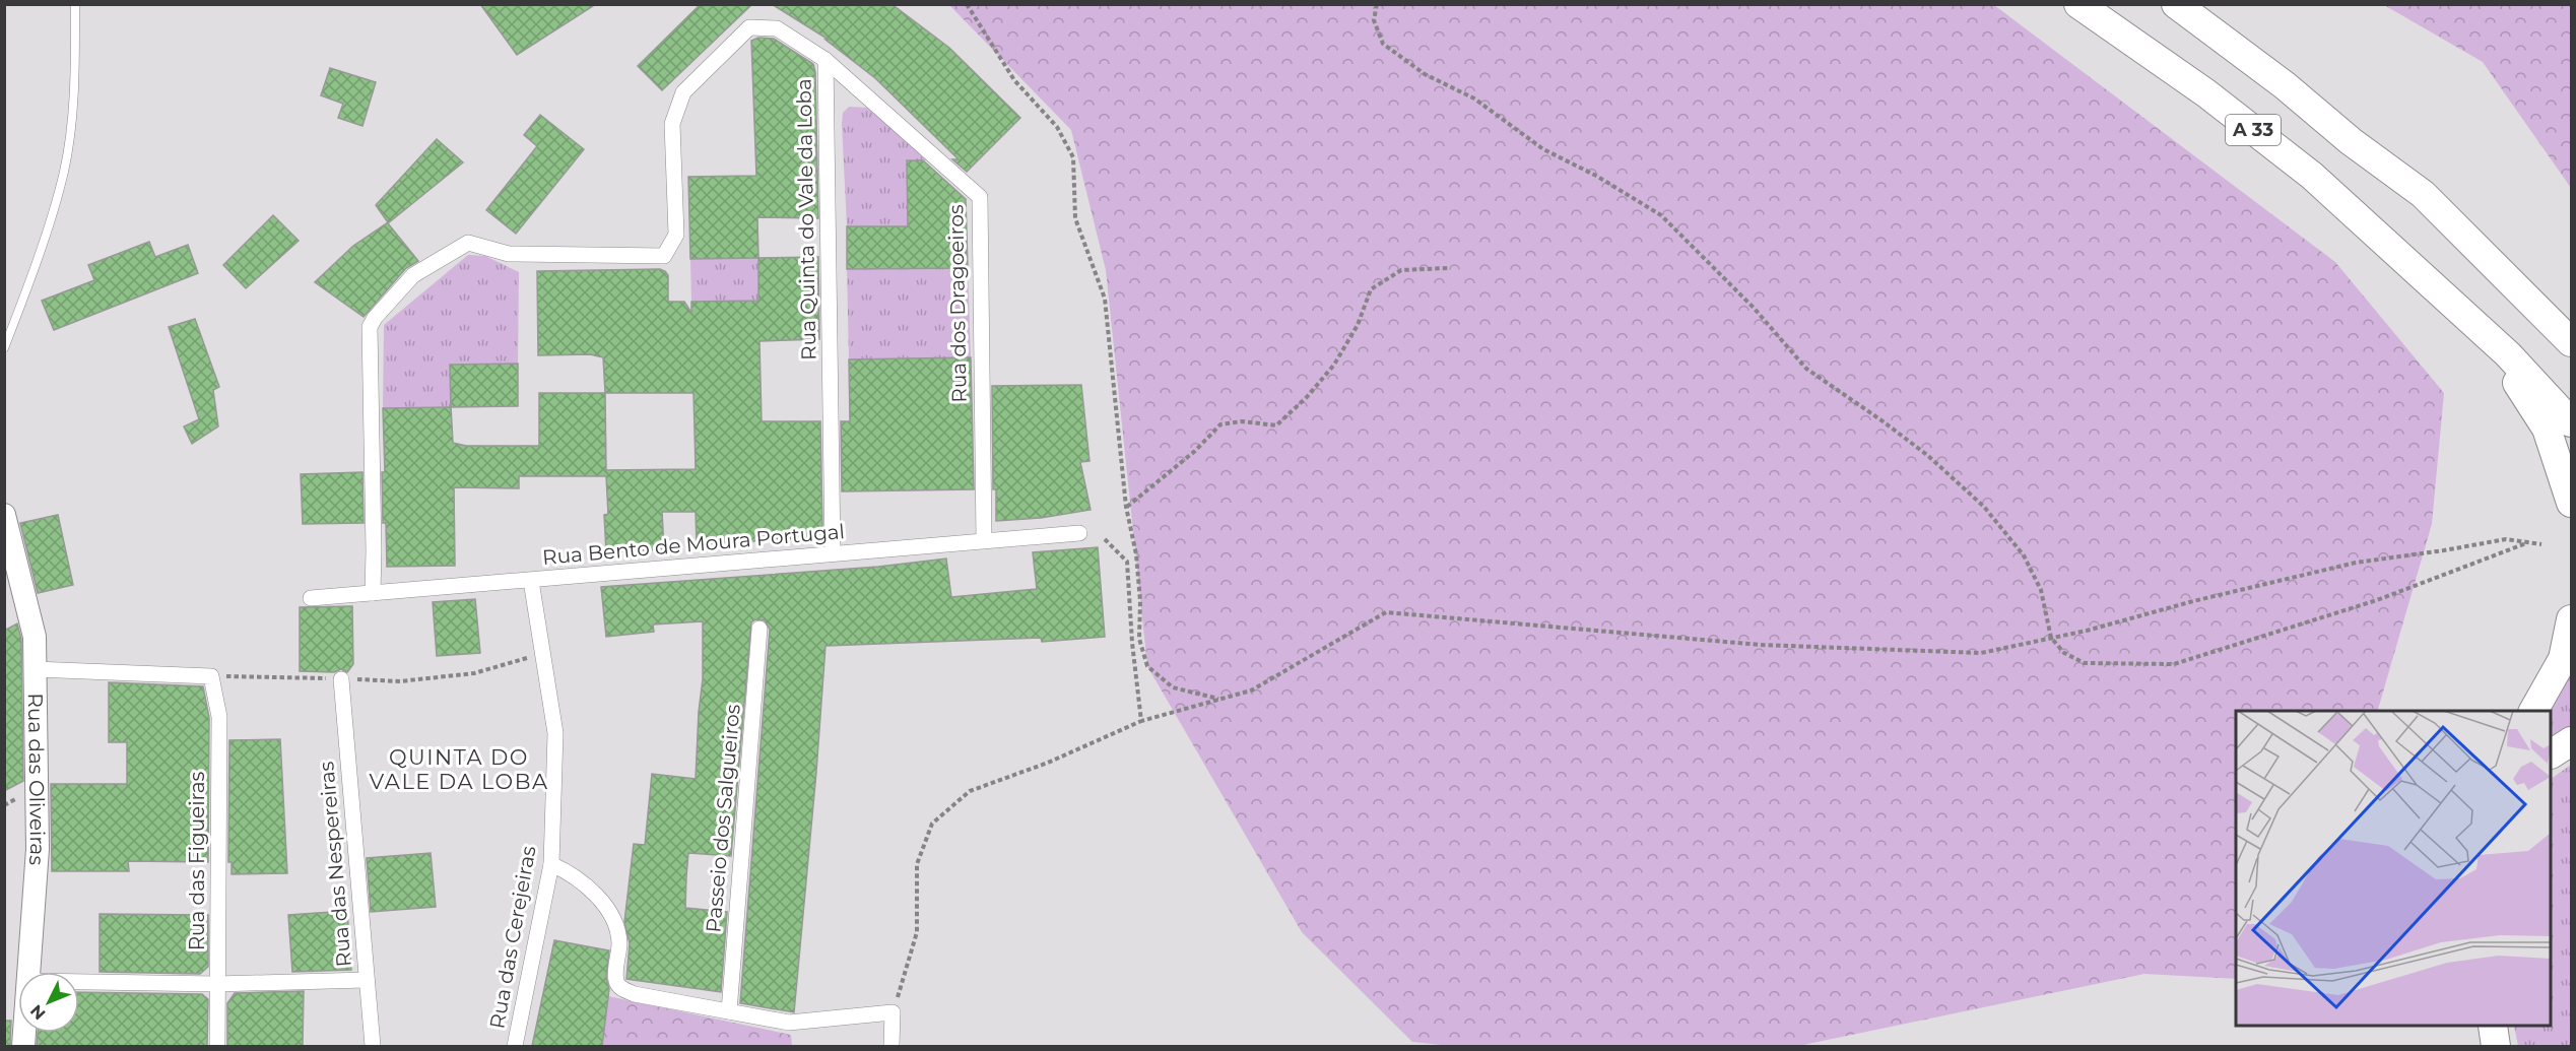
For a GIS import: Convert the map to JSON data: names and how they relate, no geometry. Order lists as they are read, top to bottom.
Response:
{
  "streets": {
    "highway": ["A 33"],
    "street": [
      "Rua Quinta do Vale da Loba",
      "Rua dos Dragoeiros",
      "Rua Bento de Moura Portugal",
      "Rua das Oliveiras",
      "Passeio dos Salgueiros",
      "Rua das Figueiras",
      "Rua das Nespereiras",
      "Rua das Cerejeiras"
    ]
  },
  "crossings": [
    ["Rua Quinta do Vale da Loba", "Rua dos Dragoeiros"],
    ["Rua Quinta do Vale da Loba", "Rua Bento de Moura Portugal"],
    ["Rua dos Dragoeiros", "Rua Bento de Moura Portugal"],
    ["Rua Bento de Moura Portugal", "Rua das Cerejeiras"]
  ],
  "districts": ["QUINTA DO VALE DA LOBA"],
  "north": "bottom left"
}
